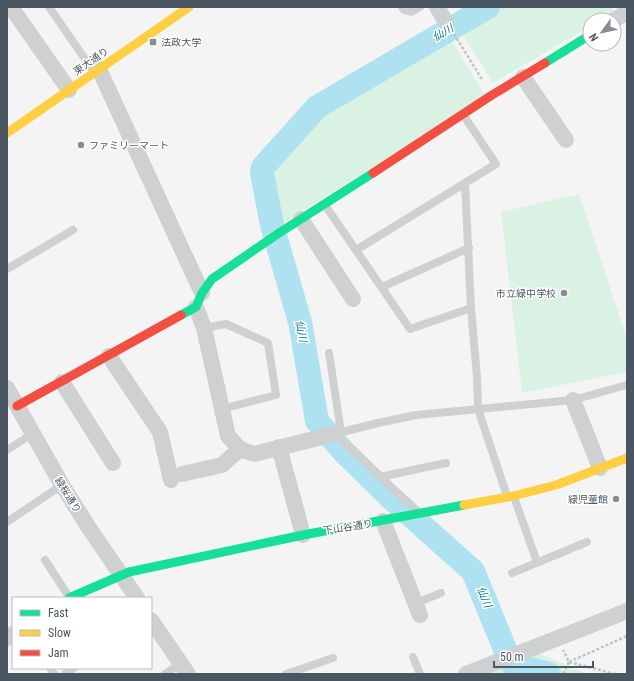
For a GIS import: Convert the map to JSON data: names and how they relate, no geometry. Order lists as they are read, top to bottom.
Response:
{
  "streets": {
    "street": ["東大通り", "緑桜通り", "下山谷通り"]
  },
  "crossings": [
    ["緑桜通り", "下山谷通り"]
  ],
  "water": ["仙川"],
  "places": {
    "transit": ["法政大学"],
    "other": ["ファミリーマート", "市立緑中学校", "緑児童館"]
  },
  "legend": ["Fast", "Slow", "Jam"],
  "scale_bar": "50 m",
  "north": "bottom left"
}
